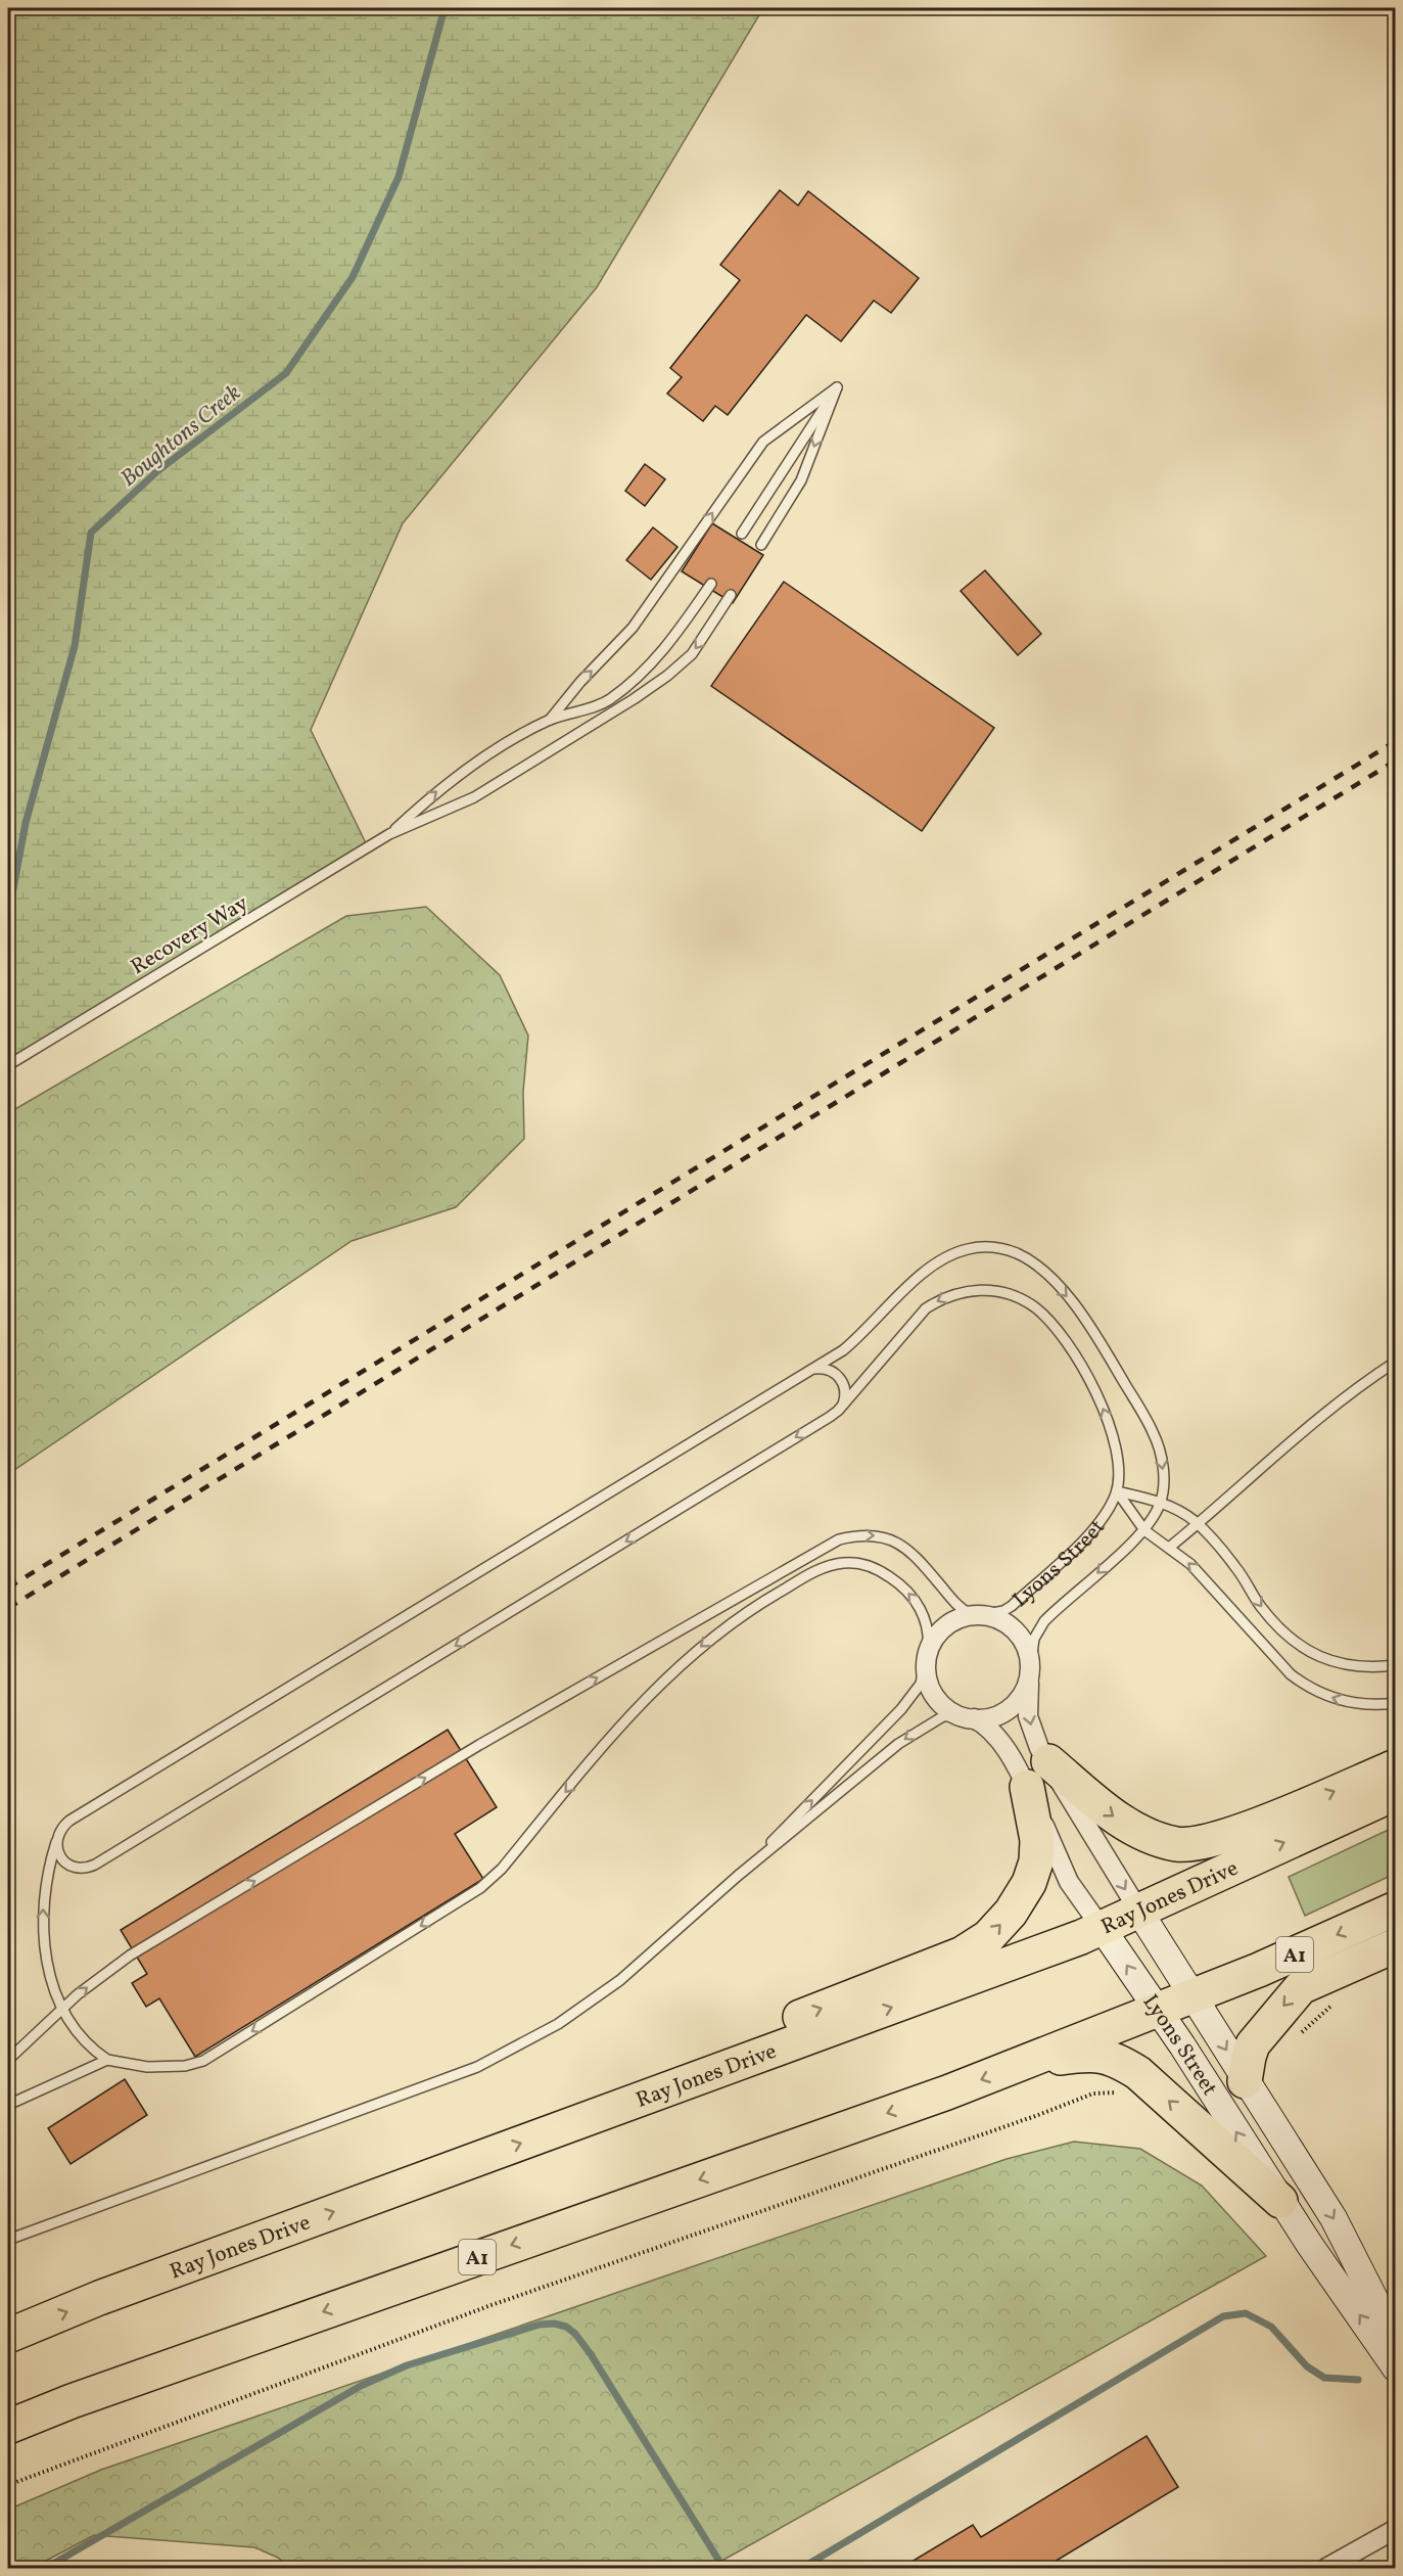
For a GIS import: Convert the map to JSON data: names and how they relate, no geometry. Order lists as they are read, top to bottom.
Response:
{
  "streets": {
    "highway": ["Ray Jones Drive", "A1"],
    "street": ["Lyons Street"],
    "lane": ["Recovery Way"]
  },
  "crossings": [
    ["Lyons Street", "Ray Jones Drive"],
    ["Lyons Street", "A1"]
  ],
  "water": ["Boughtons Creek"]
}
